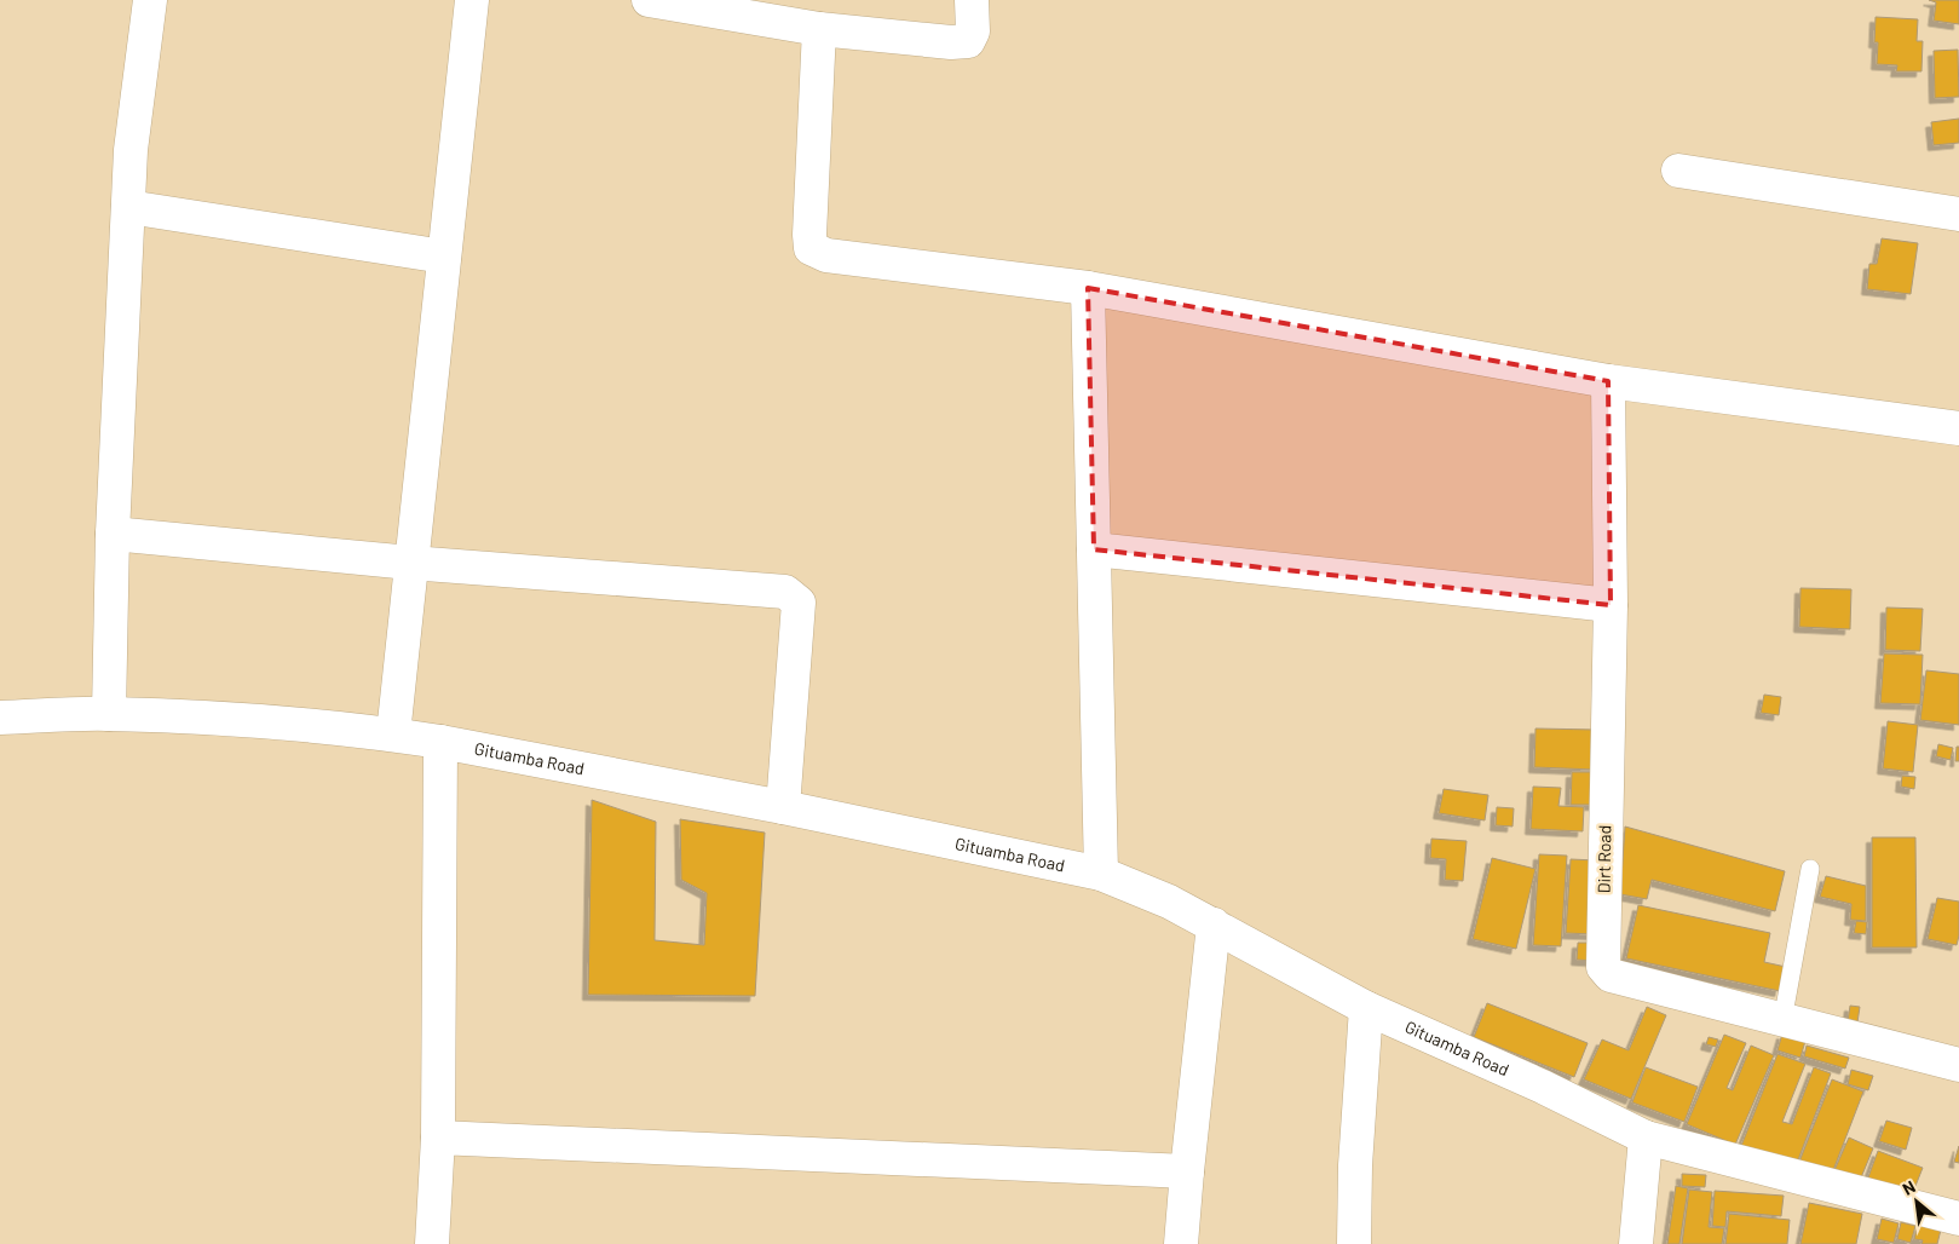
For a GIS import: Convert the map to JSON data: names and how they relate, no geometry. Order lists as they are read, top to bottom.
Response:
{
  "streets": {
    "street": ["Gituamba Road", "Dirt Road"]
  },
  "north": "top left"
}
